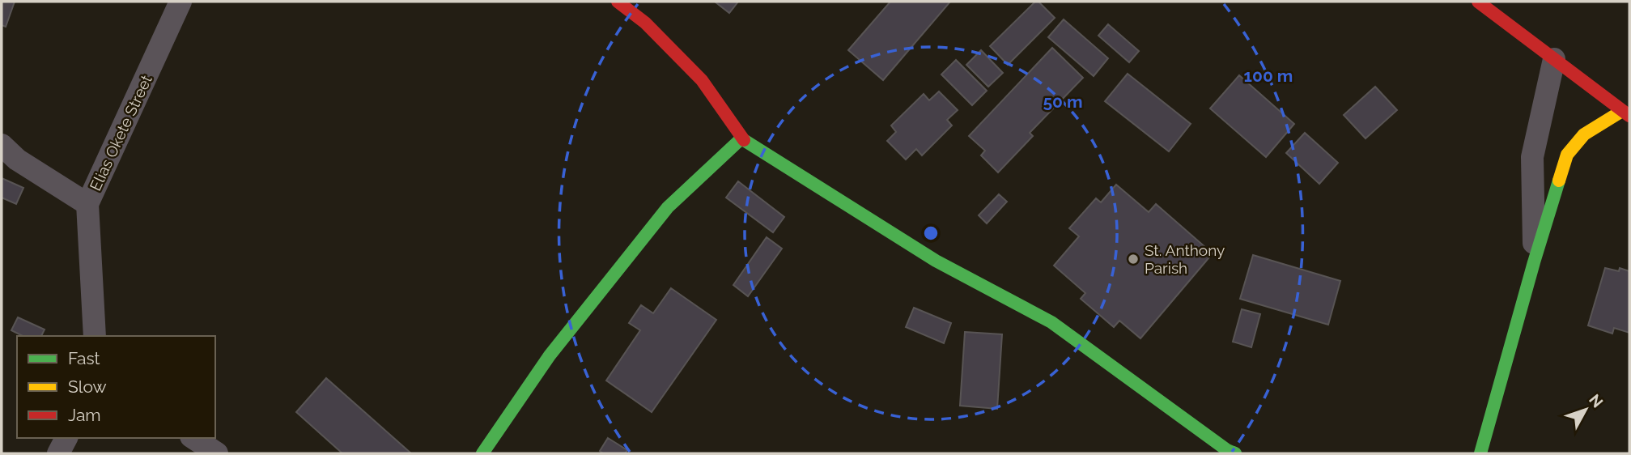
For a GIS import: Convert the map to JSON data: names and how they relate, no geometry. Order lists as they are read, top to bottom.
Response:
{
  "streets": {
    "street": ["Elias Okete Street"]
  },
  "places": ["St. Anthony Parish"],
  "legend": ["Fast", "Slow", "Jam"],
  "north": "top right",
  "rings": ["100 m", "50 m"]
}
